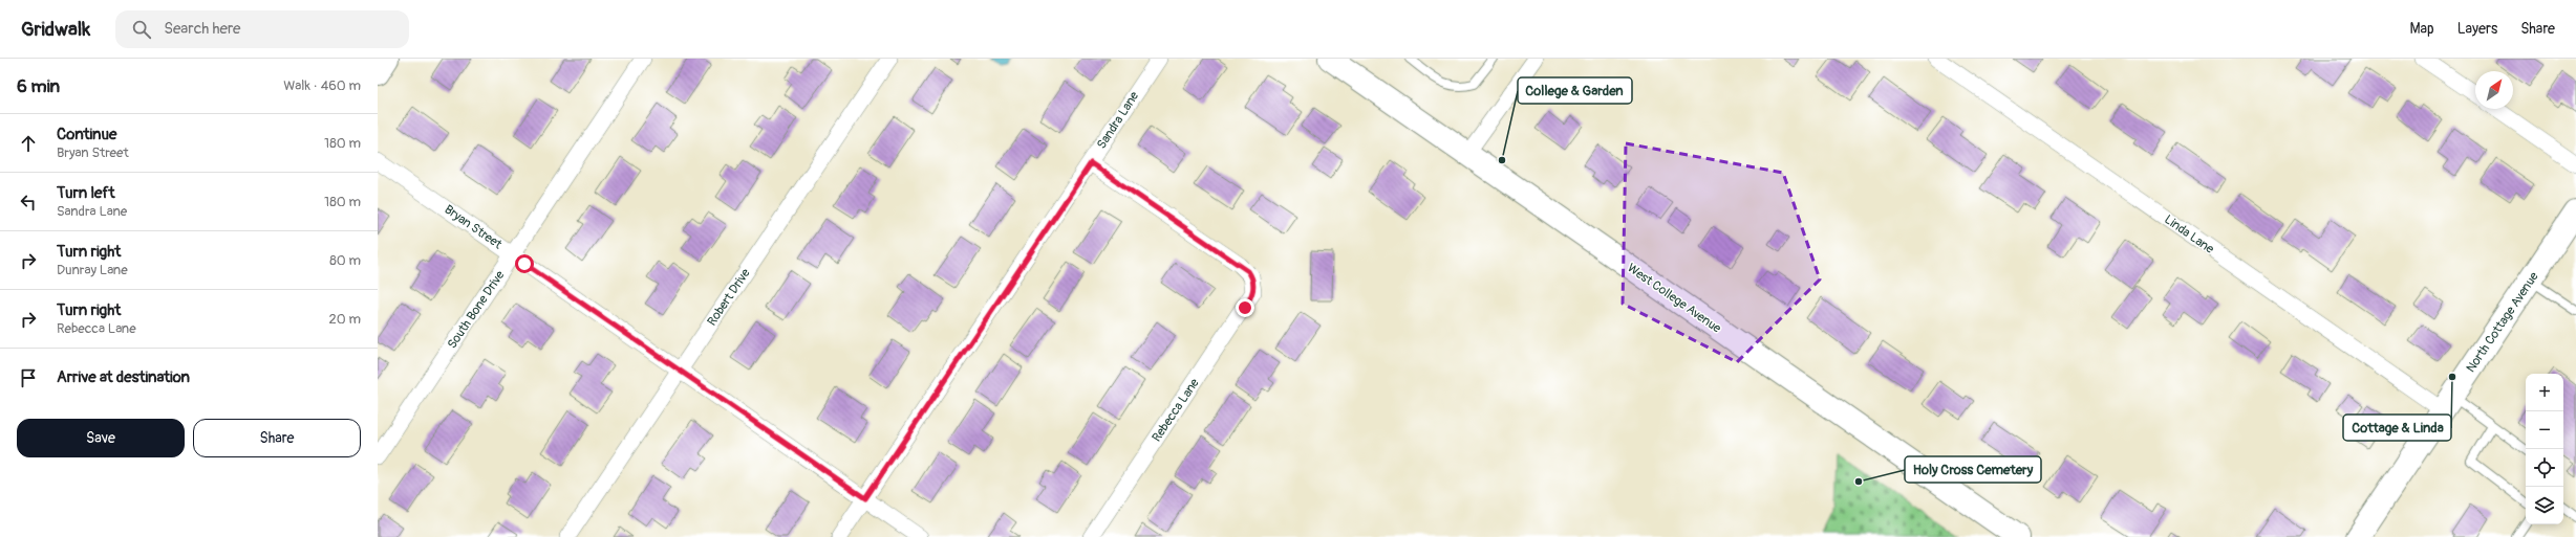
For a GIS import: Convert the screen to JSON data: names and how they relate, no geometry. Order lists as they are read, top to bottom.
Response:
{
  "streets": {
    "main road": ["West College Avenue", "North Cottage Avenue"],
    "street": [
      "Sandra Lane",
      "Bryan Street",
      "Linda Lane",
      "Robert Drive",
      "South Bone Drive",
      "Rebecca Lane"
    ]
  },
  "crossings": [
    ["Sandra Lane", "Bryan Street"],
    ["Sandra Lane", "Rebecca Lane"],
    ["Bryan Street", "Robert Drive"],
    ["Bryan Street", "South Bone Drive"],
    ["Linda Lane", "North Cottage Avenue"]
  ],
  "places": ["College & Garden", "Cottage & Linda", "Holy Cross Cemetery"],
  "north": "top right",
  "page": {
    "header": "Gridwalk",
    "search": "Search here",
    "nav": ["Map", "Layers", "Share"],
    "heading": ["6 min", "Walk · 460 m"],
    "list": [
      ["Continue", "Bryan Street", "180 m"],
      ["Turn left", "Sandra Lane", "180 m"],
      ["Turn right", "Dunray Lane", "80 m"],
      ["Turn right", "Rebecca Lane", "20 m"],
      "Arrive at destination"
    ],
    "map_buttons": ["+", "−"],
    "buttons": ["Save", "Share"]
  }
}
